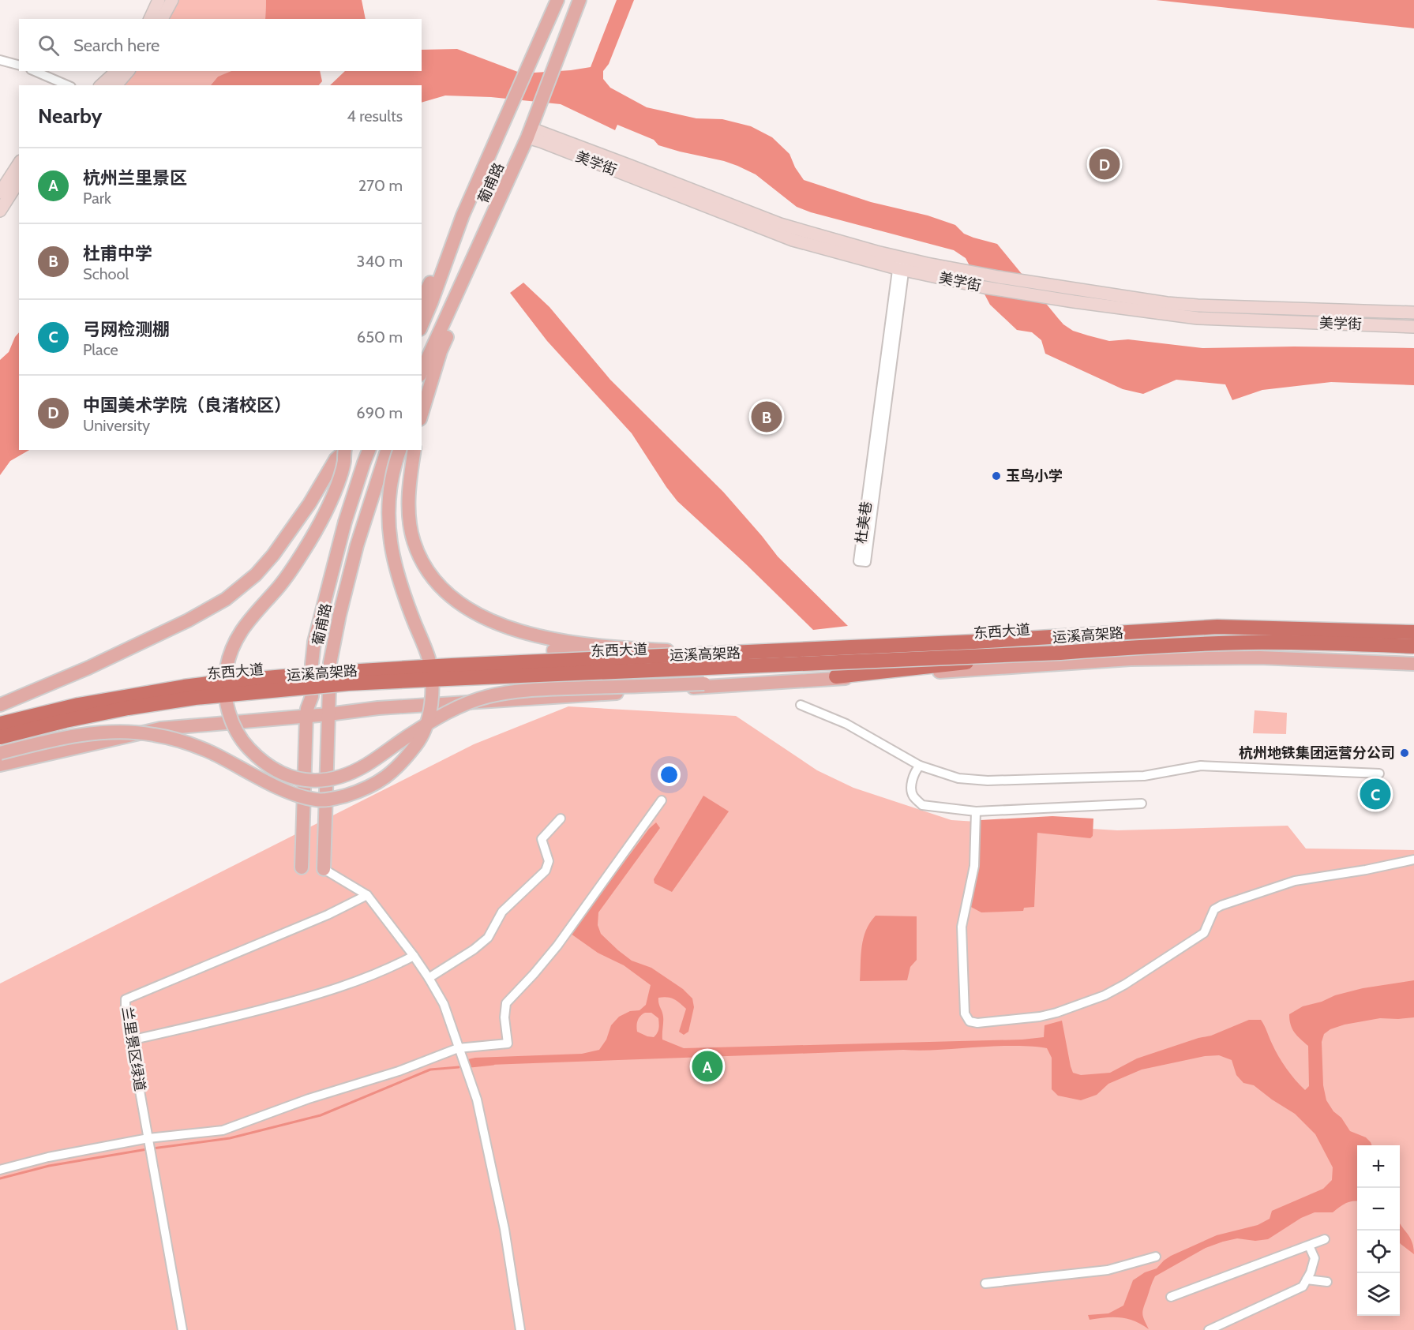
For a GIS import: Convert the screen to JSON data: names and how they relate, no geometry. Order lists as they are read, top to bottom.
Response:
{
  "streets": {
    "highway": ["运溪高架路"],
    "main road": ["葡甫路", "东西大道"],
    "street": ["美学街", "杜美巷", "兰里景区绿道"]
  },
  "crossings": [
    ["美学街", "葡甫路"],
    ["美学街", "杜美巷"],
    ["葡甫路", "东西大道"]
  ],
  "places": ["玉鸟小学", "杭州地铁集团运营分公司"],
  "page": {
    "search": "Search here",
    "heading": ["Nearby", "4 results"],
    "pins": [
      "D",
      "B",
      "C",
      "A"
    ],
    "list": [
      {
        "mark": "A",
        "name": "杭州兰里景区",
        "note": "Park",
        "value": "270 m"
      },
      {
        "mark": "B",
        "name": "杜甫中学",
        "note": "School",
        "value": "340 m"
      },
      {
        "mark": "C",
        "name": "弓网检测棚",
        "note": "Place",
        "value": "650 m"
      },
      {
        "mark": "D",
        "name": "中国美术学院（良渚校区）",
        "note": "University",
        "value": "690 m"
      }
    ],
    "map_buttons": ["+", "−"]
  }
}
